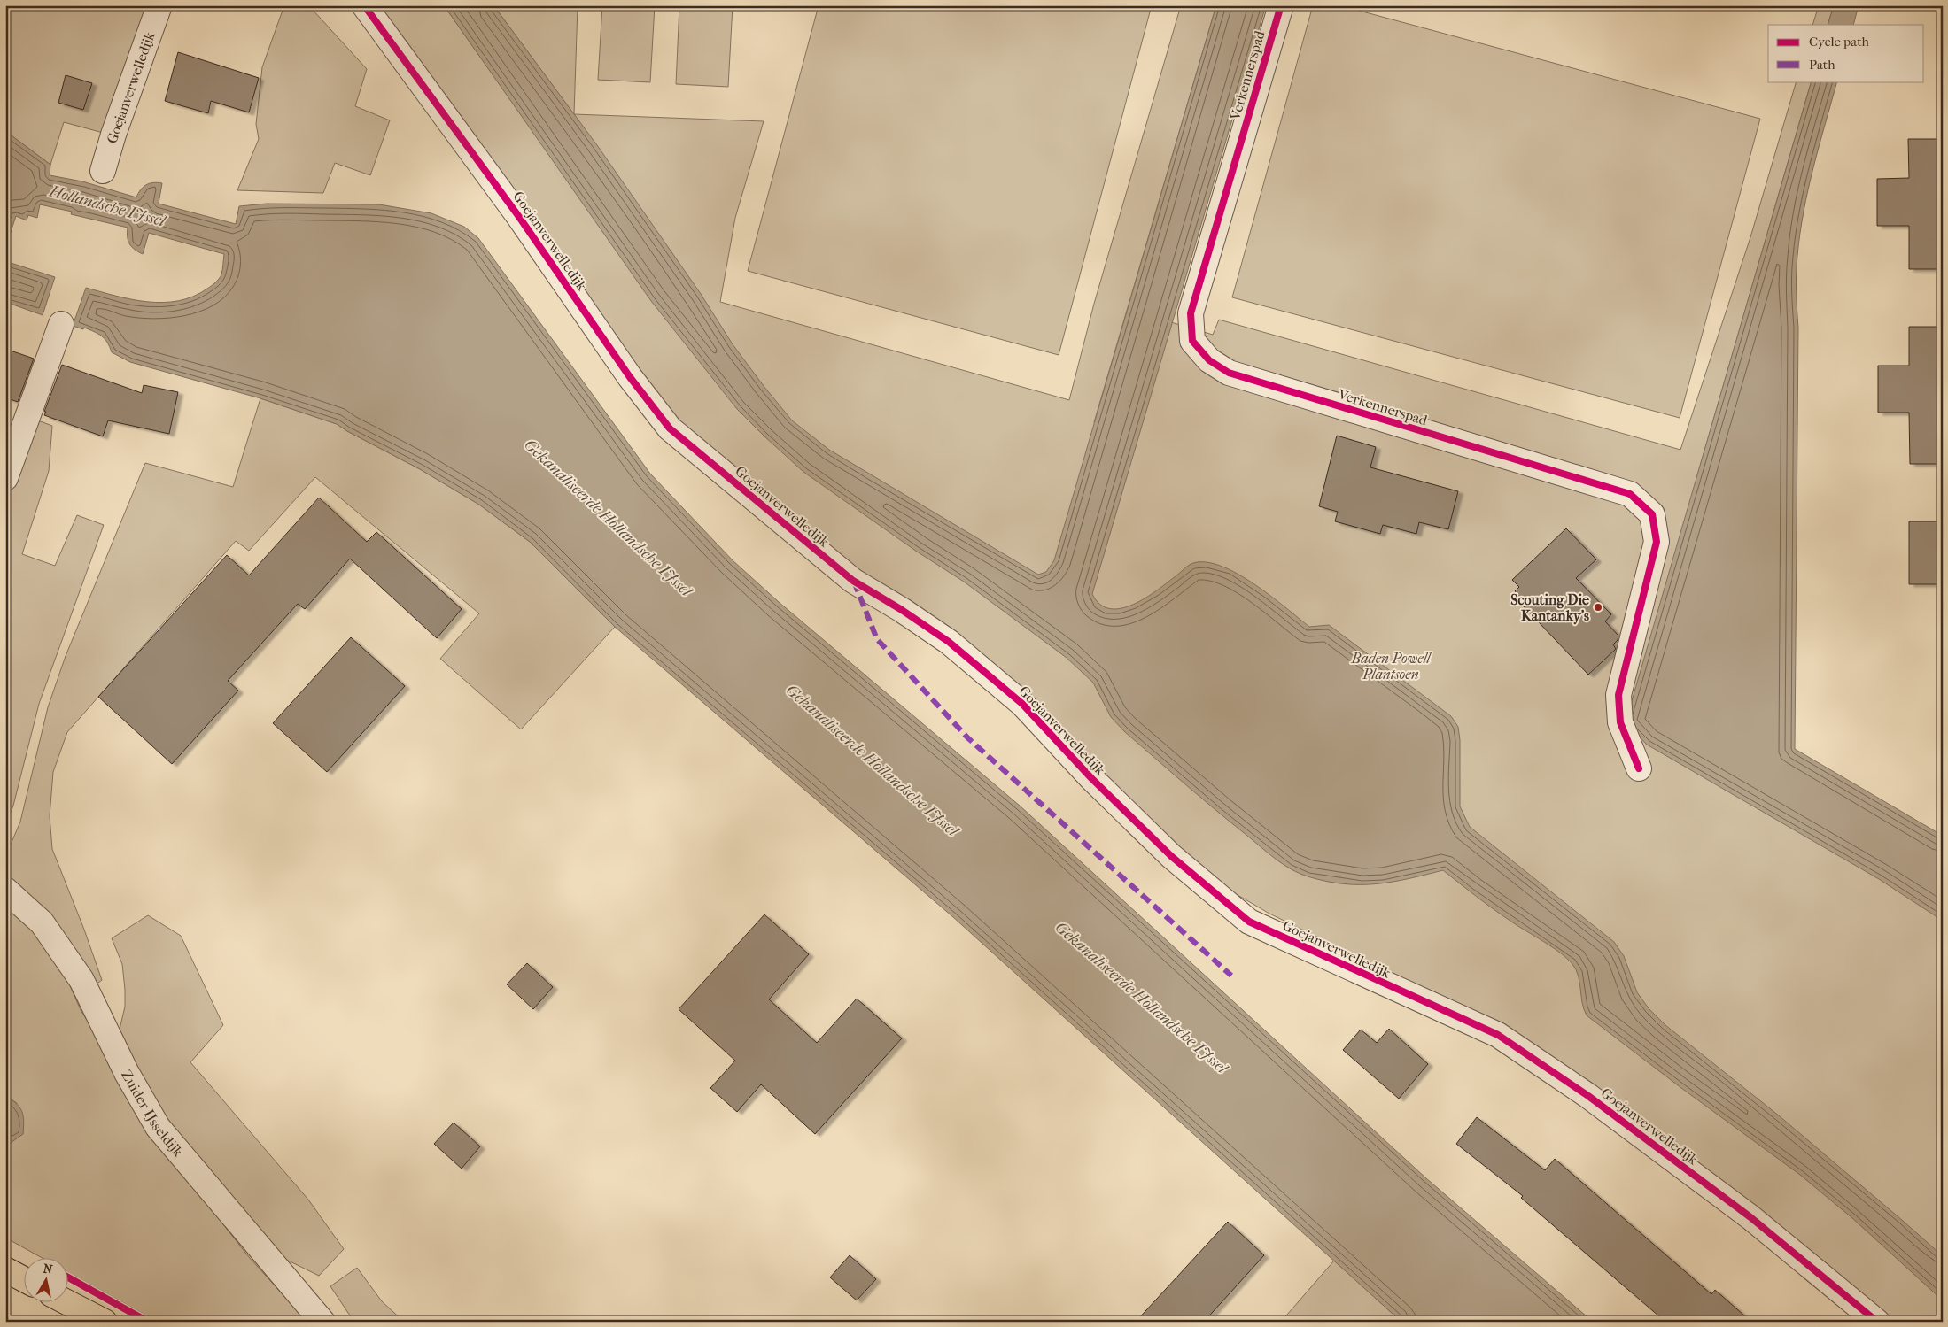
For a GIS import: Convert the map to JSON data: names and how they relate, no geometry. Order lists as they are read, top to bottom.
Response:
{
  "streets": {
    "street": ["Verkennerspad", "Goejanverwelledijk", "Zuider IJsseldijk"]
  },
  "water": ["Hollandsche IJssel", "Gekanaliseerde Hollandsche IJssel"],
  "parks": ["Baden Powell Plantsoen"],
  "places": ["Scouting Die Kantanky's"],
  "legend": ["Cycle path", "Path"],
  "north": "top"
}
